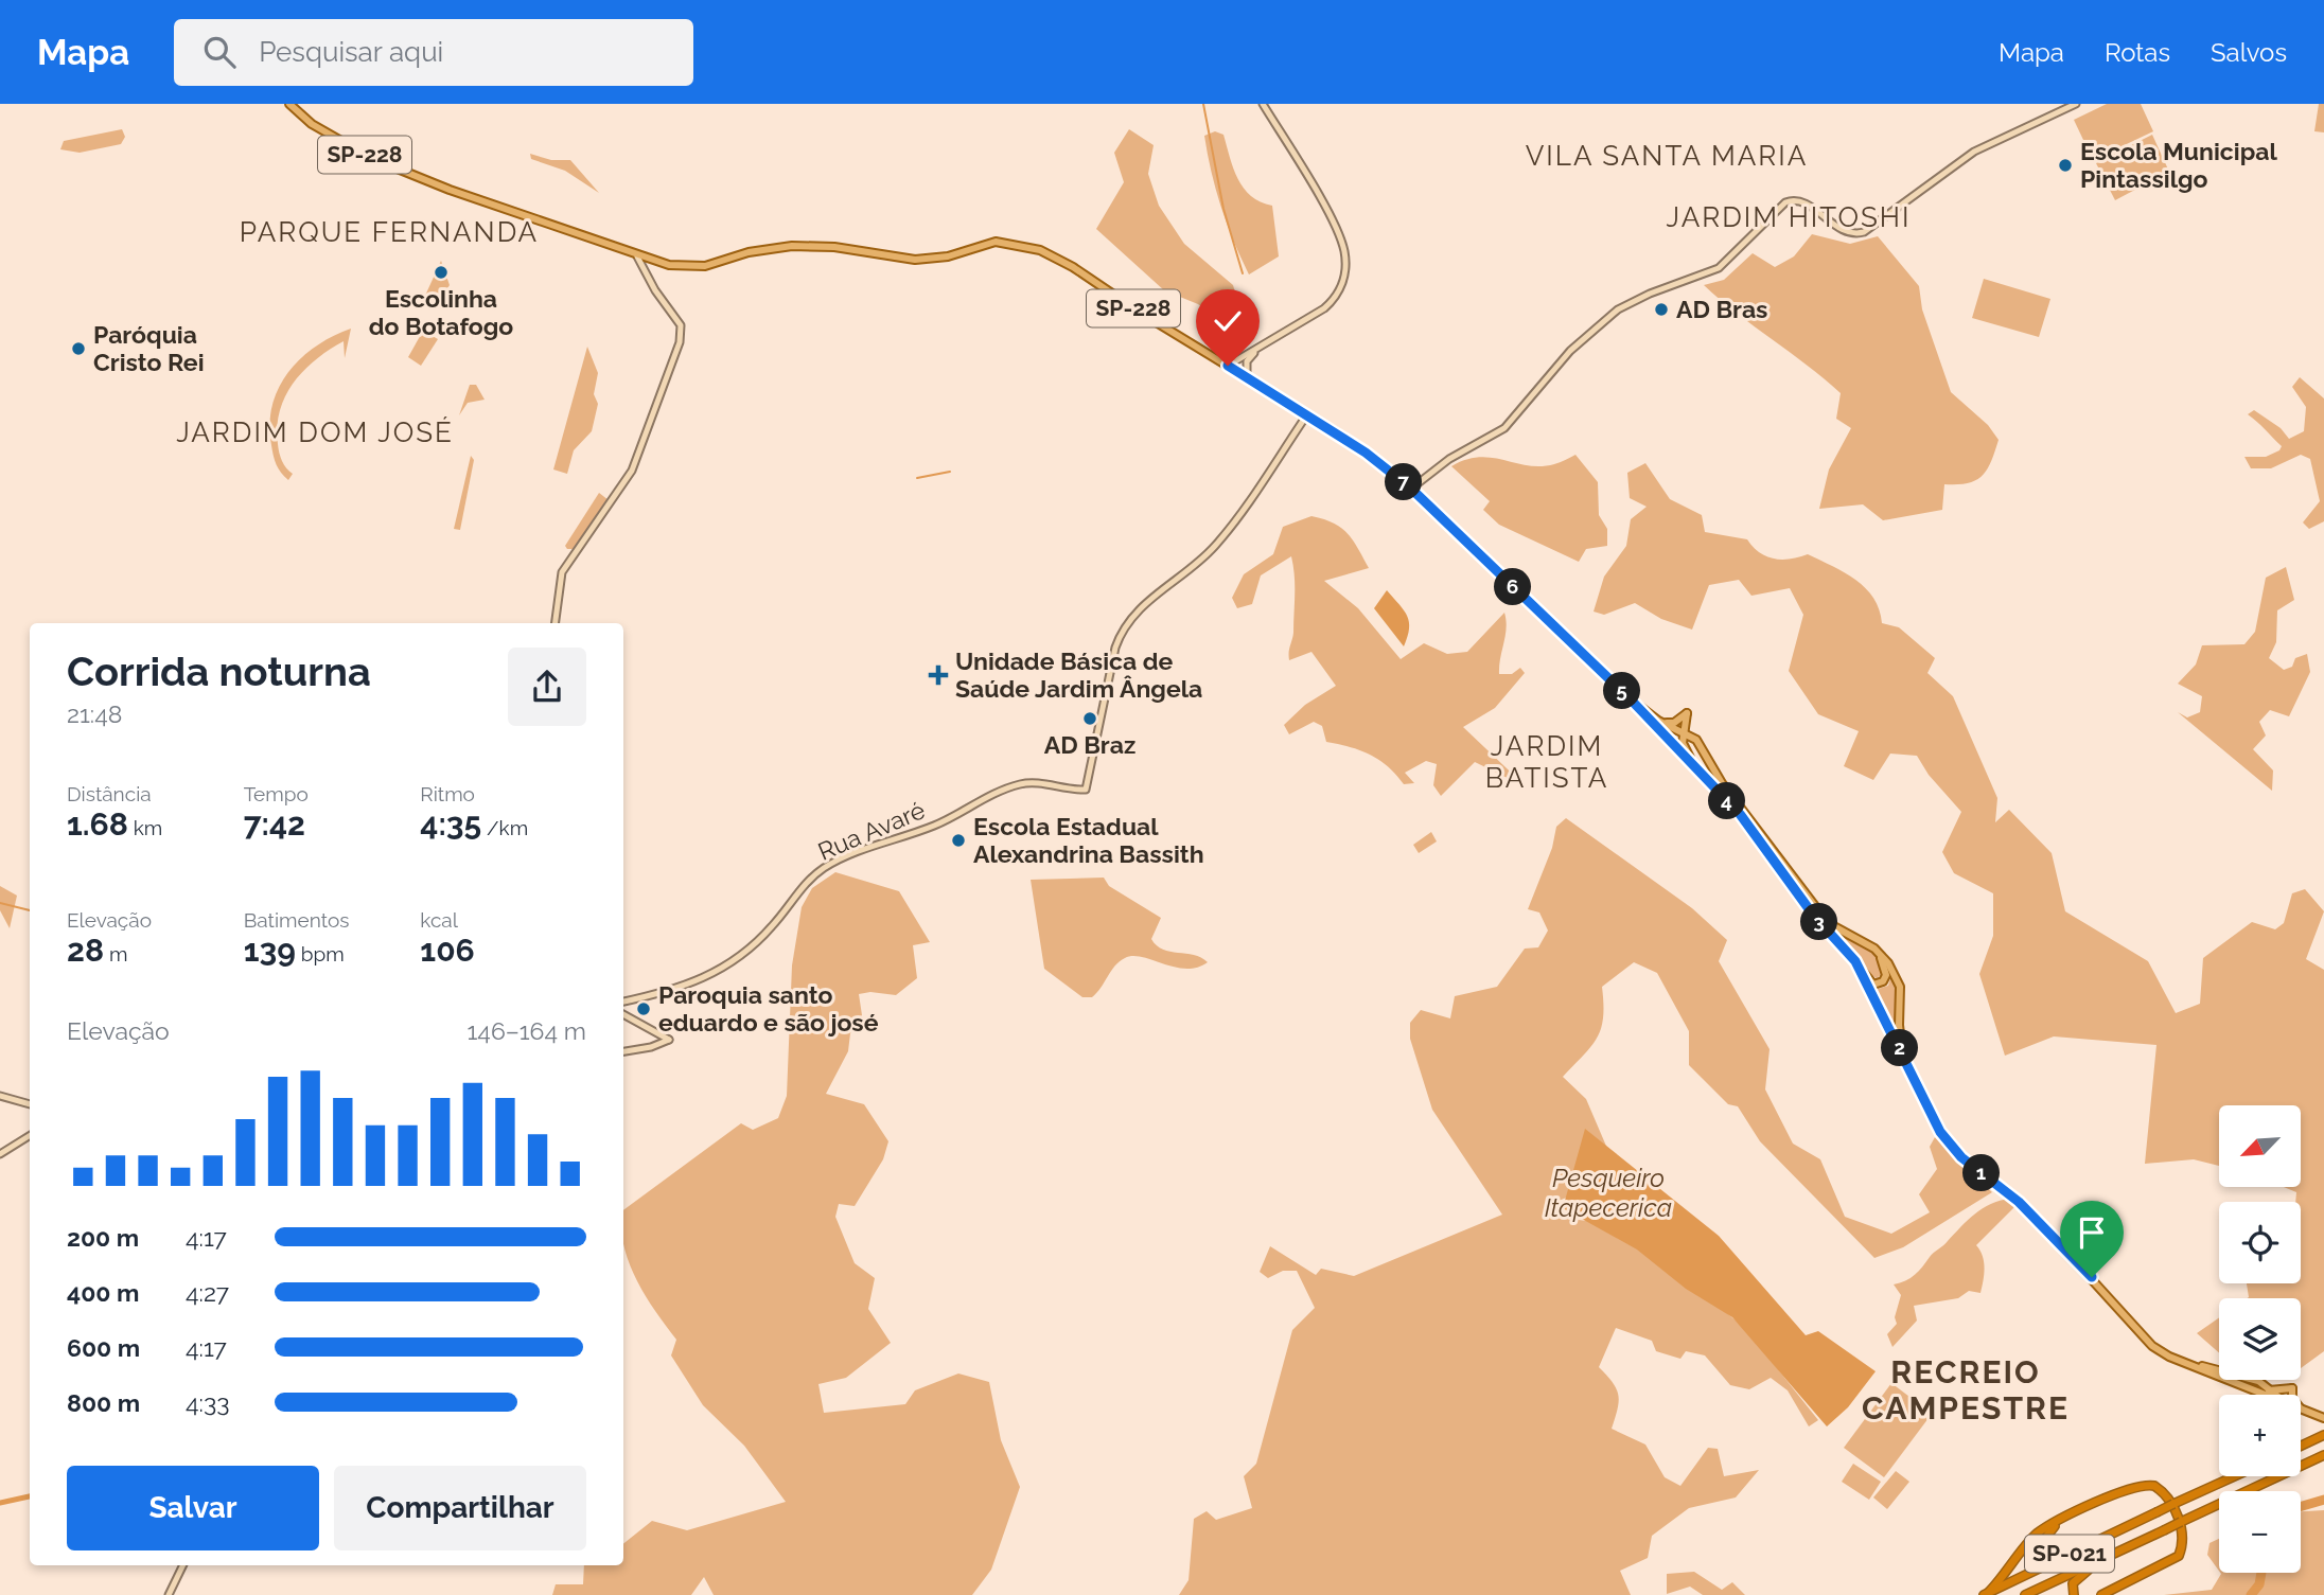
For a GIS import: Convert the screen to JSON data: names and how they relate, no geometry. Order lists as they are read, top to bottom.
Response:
{
  "streets": {
    "highway": ["SP-021"],
    "main road": ["SP-228"],
    "street": ["Rua Avaré"]
  },
  "crossings": [
    ["SP-228", "Rua Avaré"]
  ],
  "districts": [
    "VILA SANTA MARIA",
    "JARDIM HITOSHI",
    "PARQUE FERNANDA",
    "JARDIM DOM JOSÉ",
    "JARDIM BATISTA",
    "RECREIO CAMPESTRE"
  ],
  "water": ["Pesqueiro Itapecerica"],
  "places": {
    "other": [
      "Escola Municipal Pintassilgo",
      "Escolinha do Botafogo",
      "AD Bras",
      "Paróquia Cristo Rei",
      "AD Braz",
      "Escola Estadual Alexandrina Bassith",
      "Paroquia santo eduardo e são josé"
    ],
    "health": ["Unidade Básica de Saúde Jardim Ângela"]
  },
  "north": "bottom left",
  "page": {
    "header": "Mapa",
    "search": "Pesquisar aqui",
    "nav": ["Mapa", "Rotas", "Salvos"],
    "pins": [
      "7",
      "6",
      "5",
      "4",
      "3",
      "2",
      "1"
    ],
    "heading": ["Corrida noturna", "21:48"],
    "stats": [
      ["Distância", "1.68 km"],
      ["Tempo", "7:42"],
      ["Ritmo", "4:35 /km"],
      ["Elevação", "28 m"],
      ["Batimentos", "139 bpm"],
      ["kcal", "106"]
    ],
    "chart": ["Elevação", "146–164 m"],
    "map_buttons": ["+", "−"],
    "list": [
      {
        "name": "200 m",
        "note": "4:17"
      },
      {
        "name": "400 m",
        "note": "4:27"
      },
      {
        "name": "600 m",
        "note": "4:17"
      },
      {
        "name": "800 m",
        "note": "4:33"
      }
    ],
    "buttons": ["Salvar", "Compartilhar"]
  }
}
